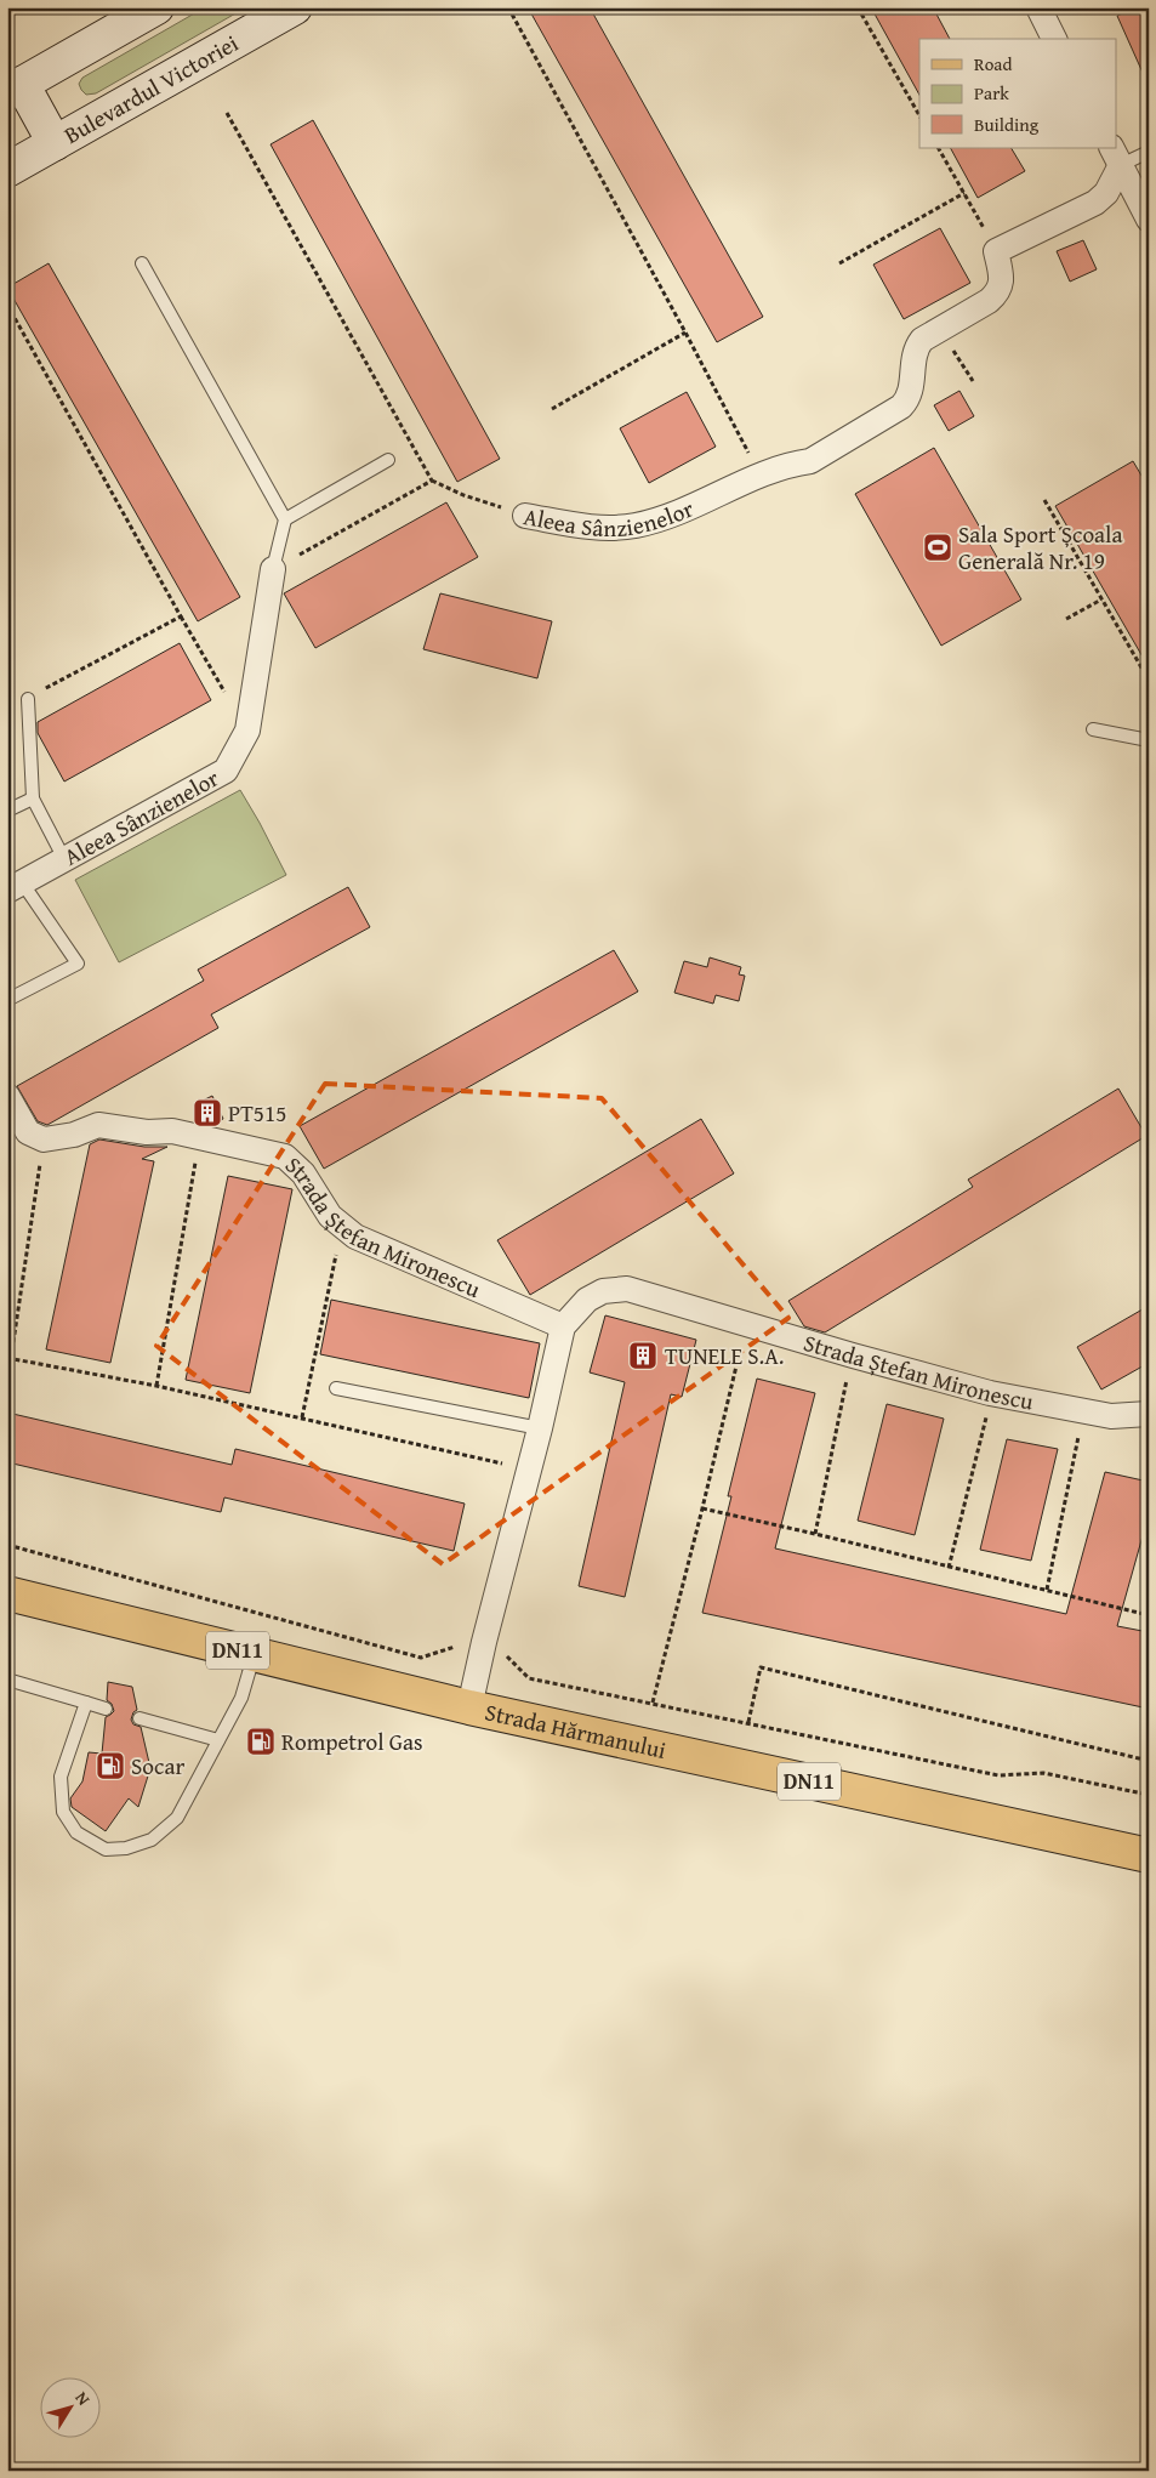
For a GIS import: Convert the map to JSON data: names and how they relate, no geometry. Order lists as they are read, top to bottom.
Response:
{
  "streets": {
    "main road": ["Bulevardul Victoriei", "DN11", "Strada Hărmanului"],
    "street": ["Aleea Sânzienelor", "Strada Ștefan Mironescu"]
  },
  "crossings": [
    ["Strada Ștefan Mironescu", "Strada Hărmanului"]
  ],
  "places": {
    "sports": ["Sala Sport Școala Generală Nr. 19"],
    "building": ["PT515", "TUNELE S.A."],
    "fuel station": ["Rompetrol Gas", "Socar"]
  },
  "legend": ["Road", "Park", "Building"],
  "north": "top right"
}
